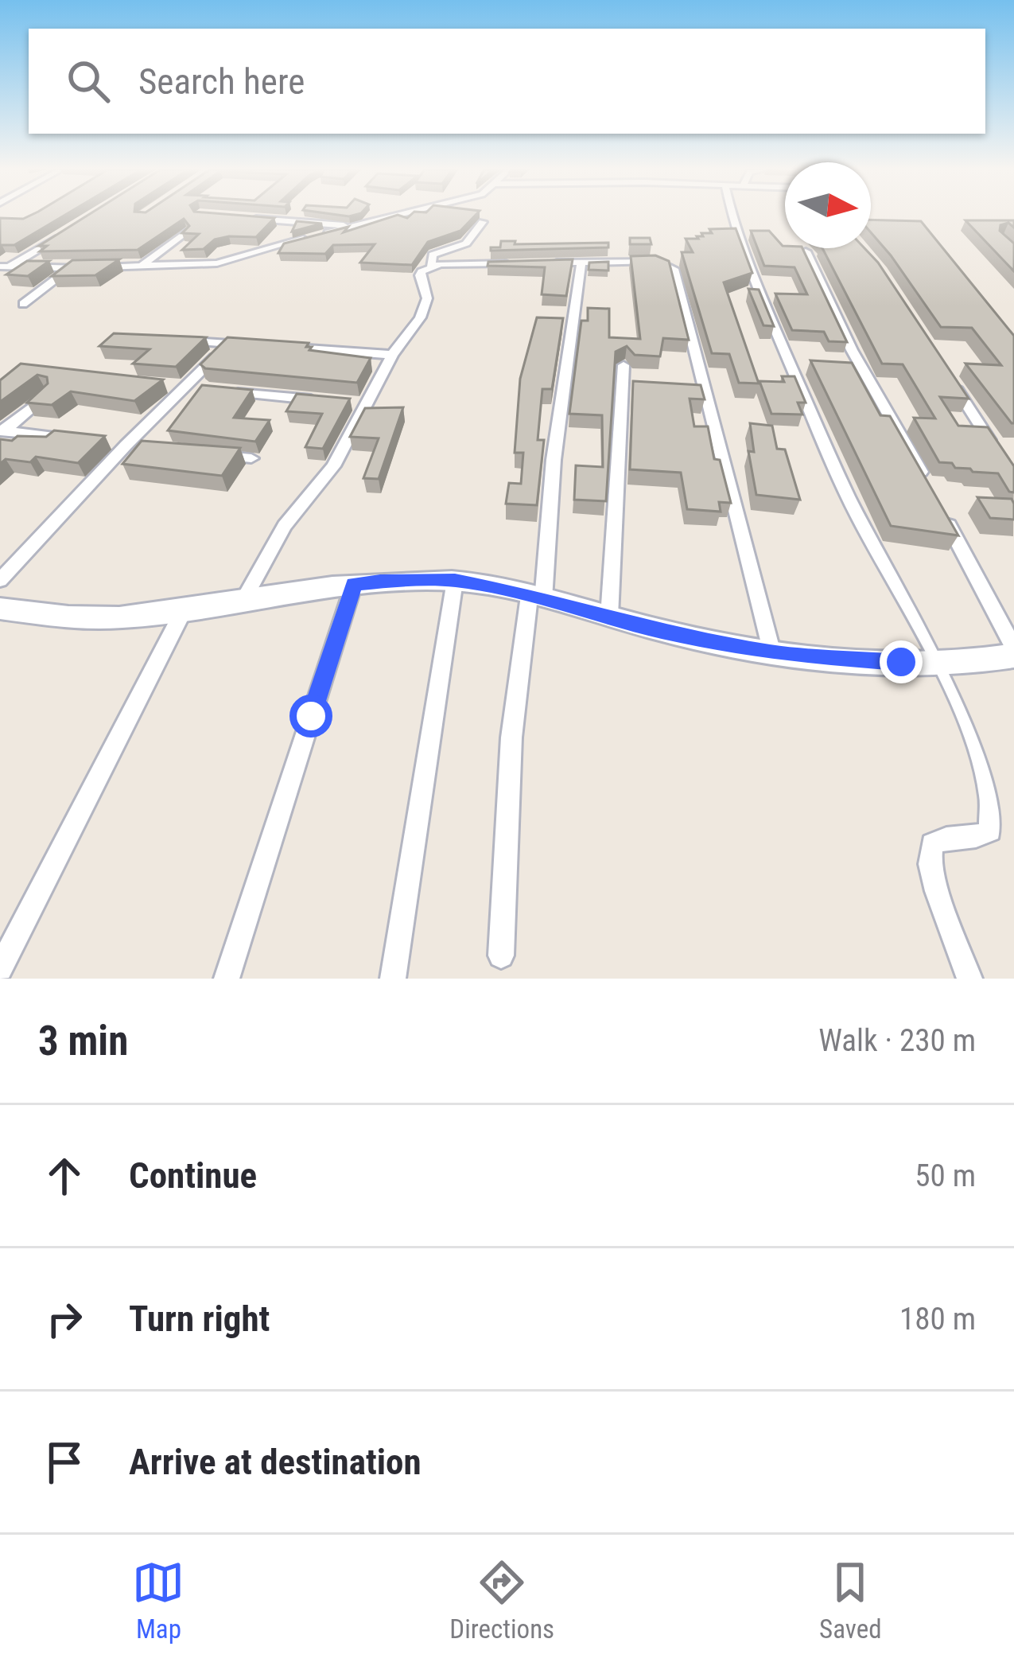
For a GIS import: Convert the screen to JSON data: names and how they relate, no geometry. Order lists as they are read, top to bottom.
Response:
{
  "north": "right",
  "page": {
    "search": "Search here",
    "heading": ["3 min", "Walk · 230 m"],
    "list": [
      ["Continue", "50 m"],
      ["Turn right", "180 m"],
      "Arrive at destination"
    ],
    "nav": ["Map", "Directions", "Saved"]
  }
}
